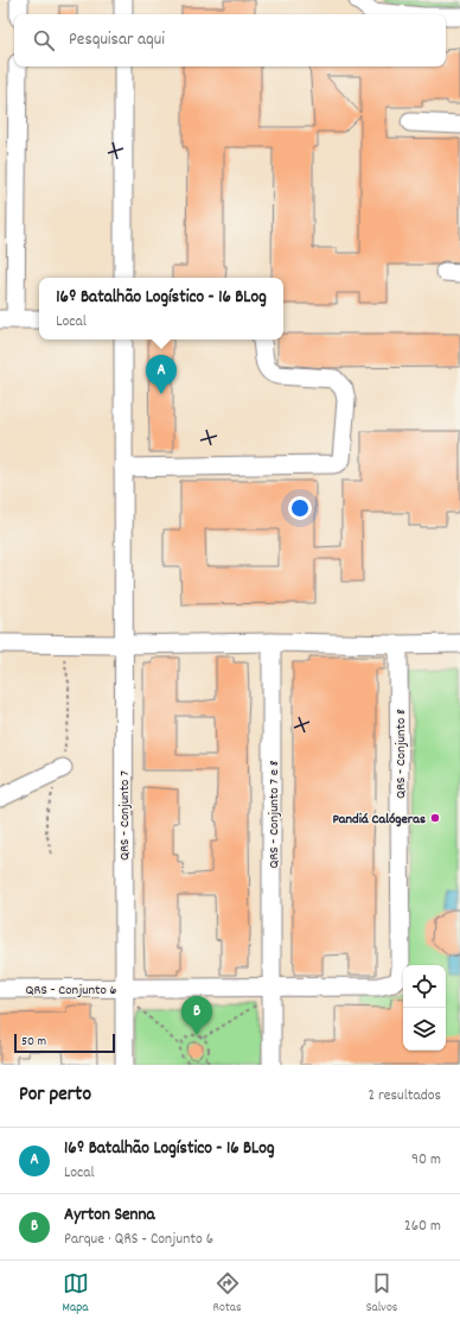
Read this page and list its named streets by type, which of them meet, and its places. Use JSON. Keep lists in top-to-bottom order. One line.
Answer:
{"streets":{"street":["QRS - Conjunto 8","QRS - Conjunto 7 e 8","QRS - Conjunto 7","QRS - Conjunto 6"]},"crossings":[["QRS - Conjunto 8","QRS - Conjunto 7 e 8"],["QRS - Conjunto 7","QRS - Conjunto 6"]],"places":["Pandiá Calógeras"],"scale_bar":"50 m","page":{"search":"Pesquisar aqui","popup":["16º Batalhão Logístico - 16 BLog","Local"],"pins":["A","B"],"scale":"50 m","heading":["Por perto","2 resultados"],"list":[{"mark":"A","name":"16º Batalhão Logístico - 16 BLog","note":"Local","value":"90 m"},{"mark":"B","name":"Ayrton Senna","note":"Parque · QRS - Conjunto 6","value":"260 m"}],"nav":["Mapa","Rotas","Salvos"]}}
